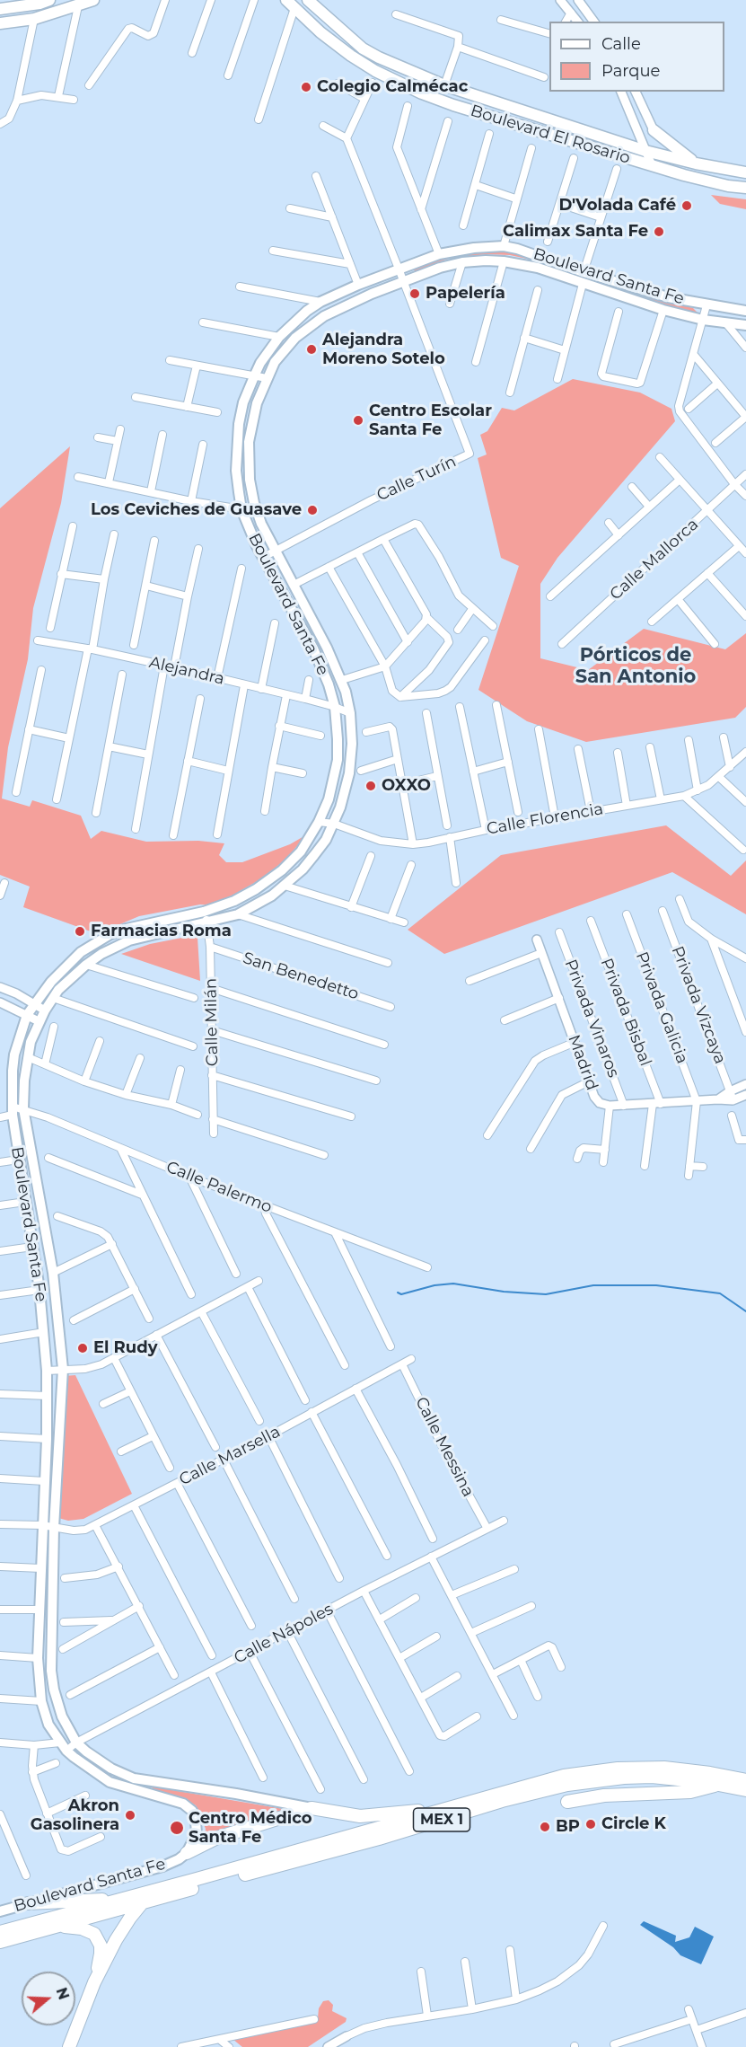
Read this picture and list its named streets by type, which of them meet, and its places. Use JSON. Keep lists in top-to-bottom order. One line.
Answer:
{"streets":{"highway":["MEX 1"],"main road":["Boulevard El Rosario","Boulevard Santa Fe"],"street":["Calle Turín","Calle Mallorca","Alejandra","Calle Florencia","San Benedetto","Privada Vizcaya","Privada Galicia","Privada Bisbal","Privada Vinaros","Calle Milán","Madrid","Calle Palermo","Calle Messina","Calle Marsella","Calle Nápoles"]},"crossings":[["Boulevard Santa Fe","Calle Turín"],["Boulevard Santa Fe","Alejandra"],["Boulevard Santa Fe","Calle Florencia"],["Boulevard Santa Fe","Calle Milán"],["Boulevard Santa Fe","Calle Palermo"],["Boulevard Santa Fe","Calle Marsella"],["Boulevard Santa Fe","Calle Nápoles"],["San Benedetto","Calle Milán"],["Privada Vizcaya","Madrid"],["Privada Galicia","Madrid"],["Privada Bisbal","Madrid"],["Privada Vinaros","Madrid"],["Calle Messina","Calle Marsella"],["Calle Messina","Calle Nápoles"]],"districts":["Pórticos de San Antonio"],"places":["Colegio Calmécac","D'Volada Café","Calimax Santa Fe","Papelería","Alejandra Moreno Sotelo","Centro Escolar Santa Fe","Los Ceviches de Guasave","OXXO","Farmacias Roma","El Rudy","Akron Gasolinera","Circle K","BP","Centro Médico Santa Fe"],"legend":["Calle","Parque"],"north":"right"}
